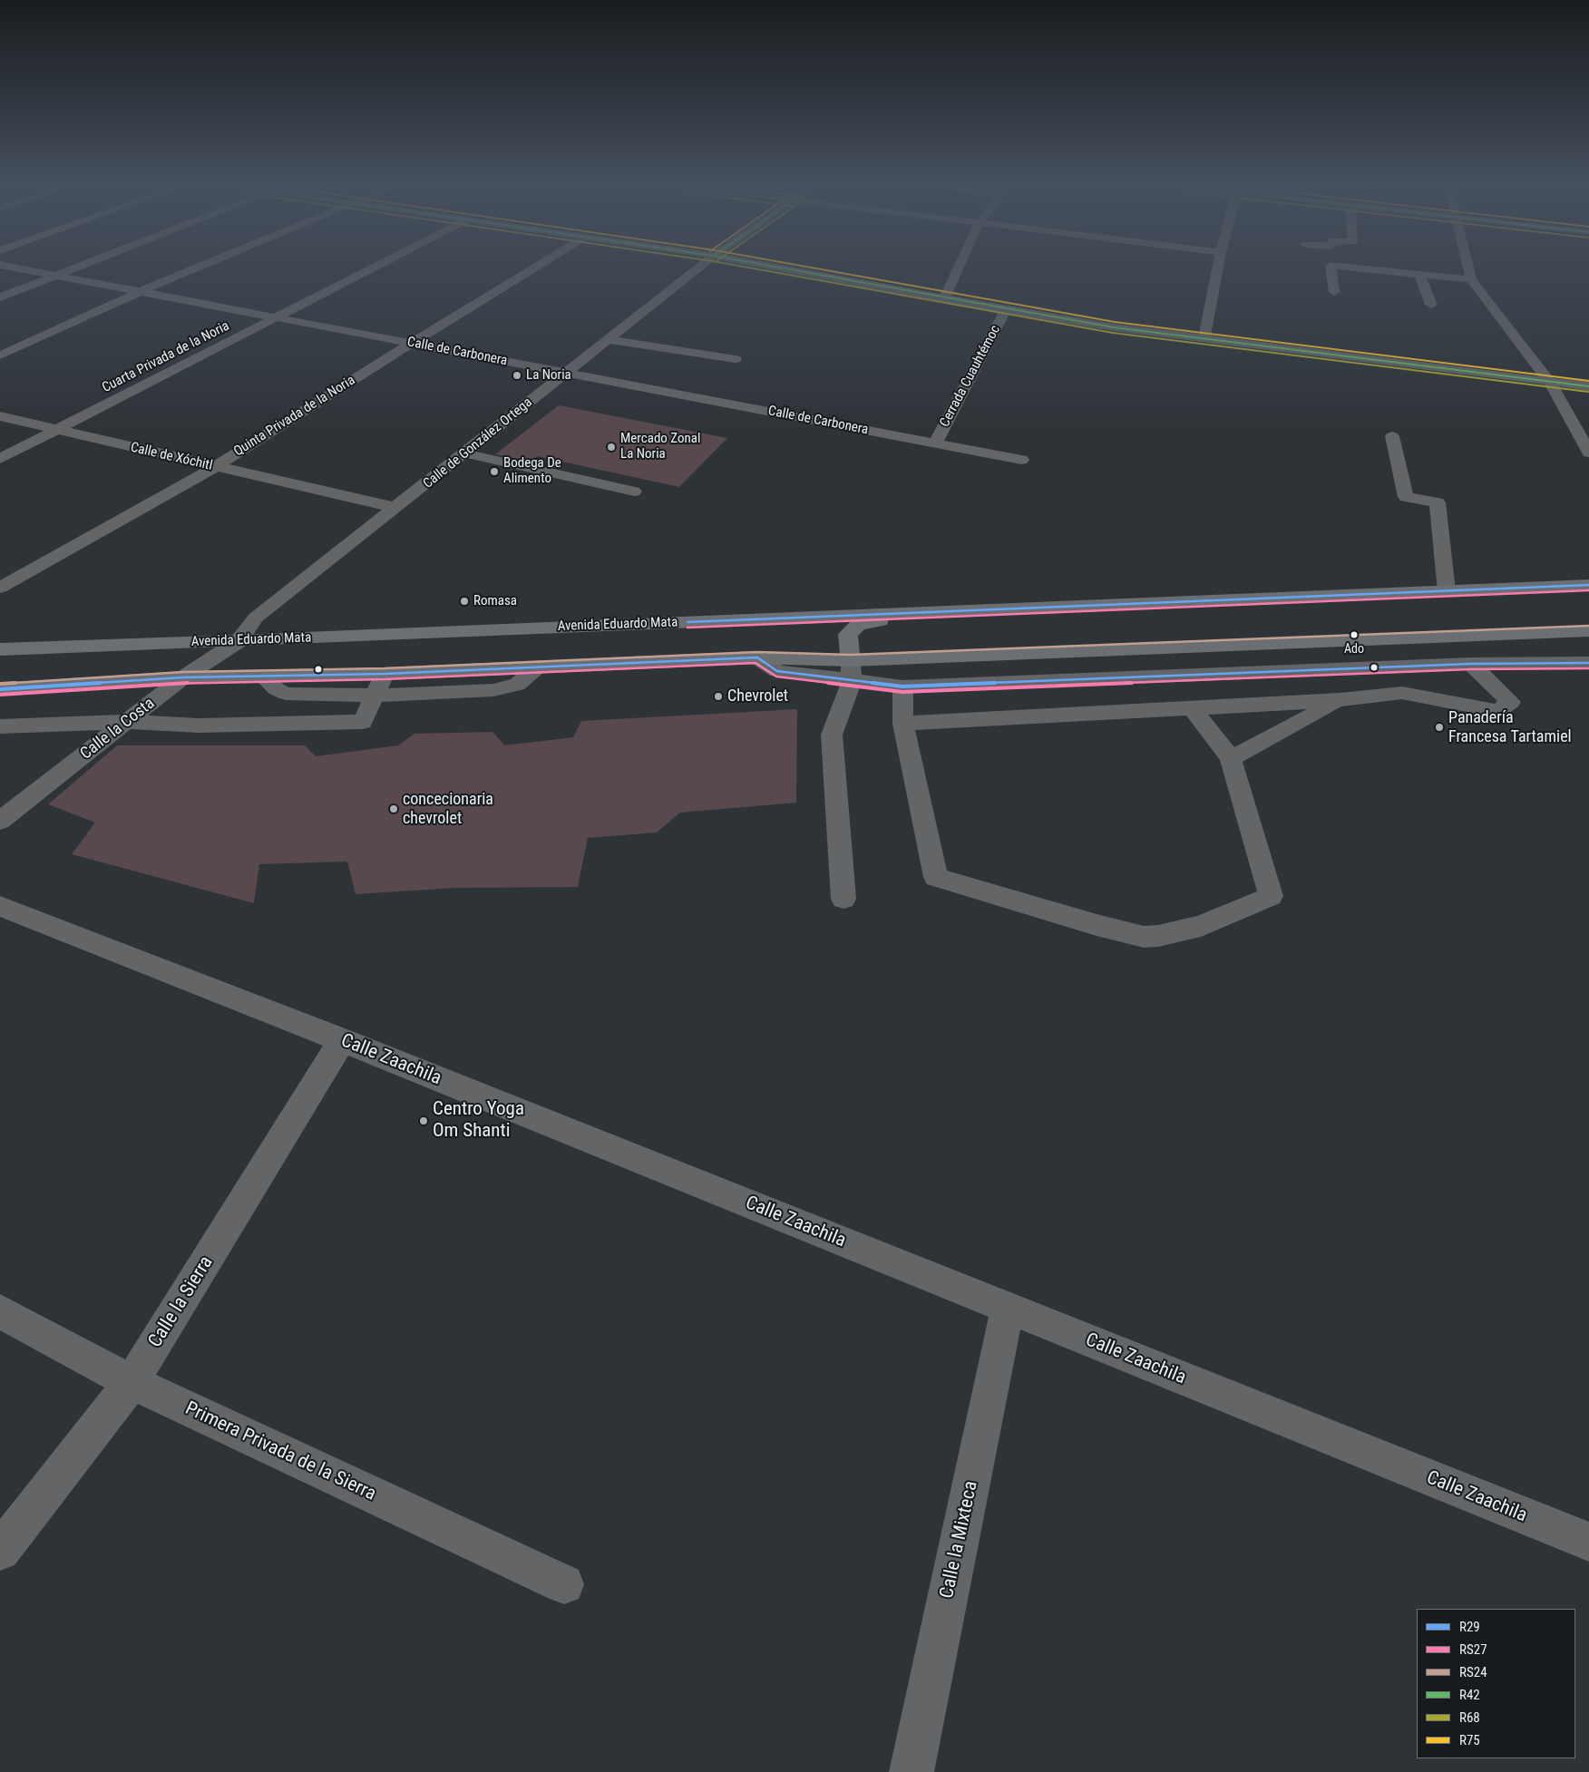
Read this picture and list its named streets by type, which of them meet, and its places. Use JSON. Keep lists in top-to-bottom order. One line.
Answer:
{"streets":{"main road":["Avenida Eduardo Mata"],"street":["Calle de Carbonera","Cuarta Privada de la Noria","Cerrada Cuauhtémoc","Quinta Privada de la Noria","Calle de González Ortega","Calle de Xóchitl","Calle la Costa","Calle Zaachila","Calle la Sierra","Primera Privada de la Sierra","Calle la Mixteca"]},"crossings":[["Calle de Carbonera","Cuarta Privada de la Noria"],["Calle de Carbonera","Cerrada Cuauhtémoc"],["Calle de Carbonera","Quinta Privada de la Noria"],["Calle de Carbonera","Calle de González Ortega"],["Cuarta Privada de la Noria","Calle de Xóchitl"],["Quinta Privada de la Noria","Calle de Xóchitl"],["Calle de González Ortega","Calle de Xóchitl"],["Calle de González Ortega","Avenida Eduardo Mata"],["Calle de González Ortega","Calle la Costa"],["Avenida Eduardo Mata","Calle la Costa"],["Calle Zaachila","Calle la Sierra"],["Calle Zaachila","Calle la Mixteca"],["Calle la Sierra","Primera Privada de la Sierra"]],"places":["La Noria","Mercado Zonal La Noria","Bodega De Alimento","Romasa","Ado","Chevrolet","Panadería Francesa Tartamiel","concecionaria chevrolet","Centro Yoga Om Shanti"],"lines":["transit line R42","transit line R68","transit line R75","transit line R29","transit line RS27","transit line RS24"],"legend":["R29","RS27","RS24","R42","R68","R75"]}
